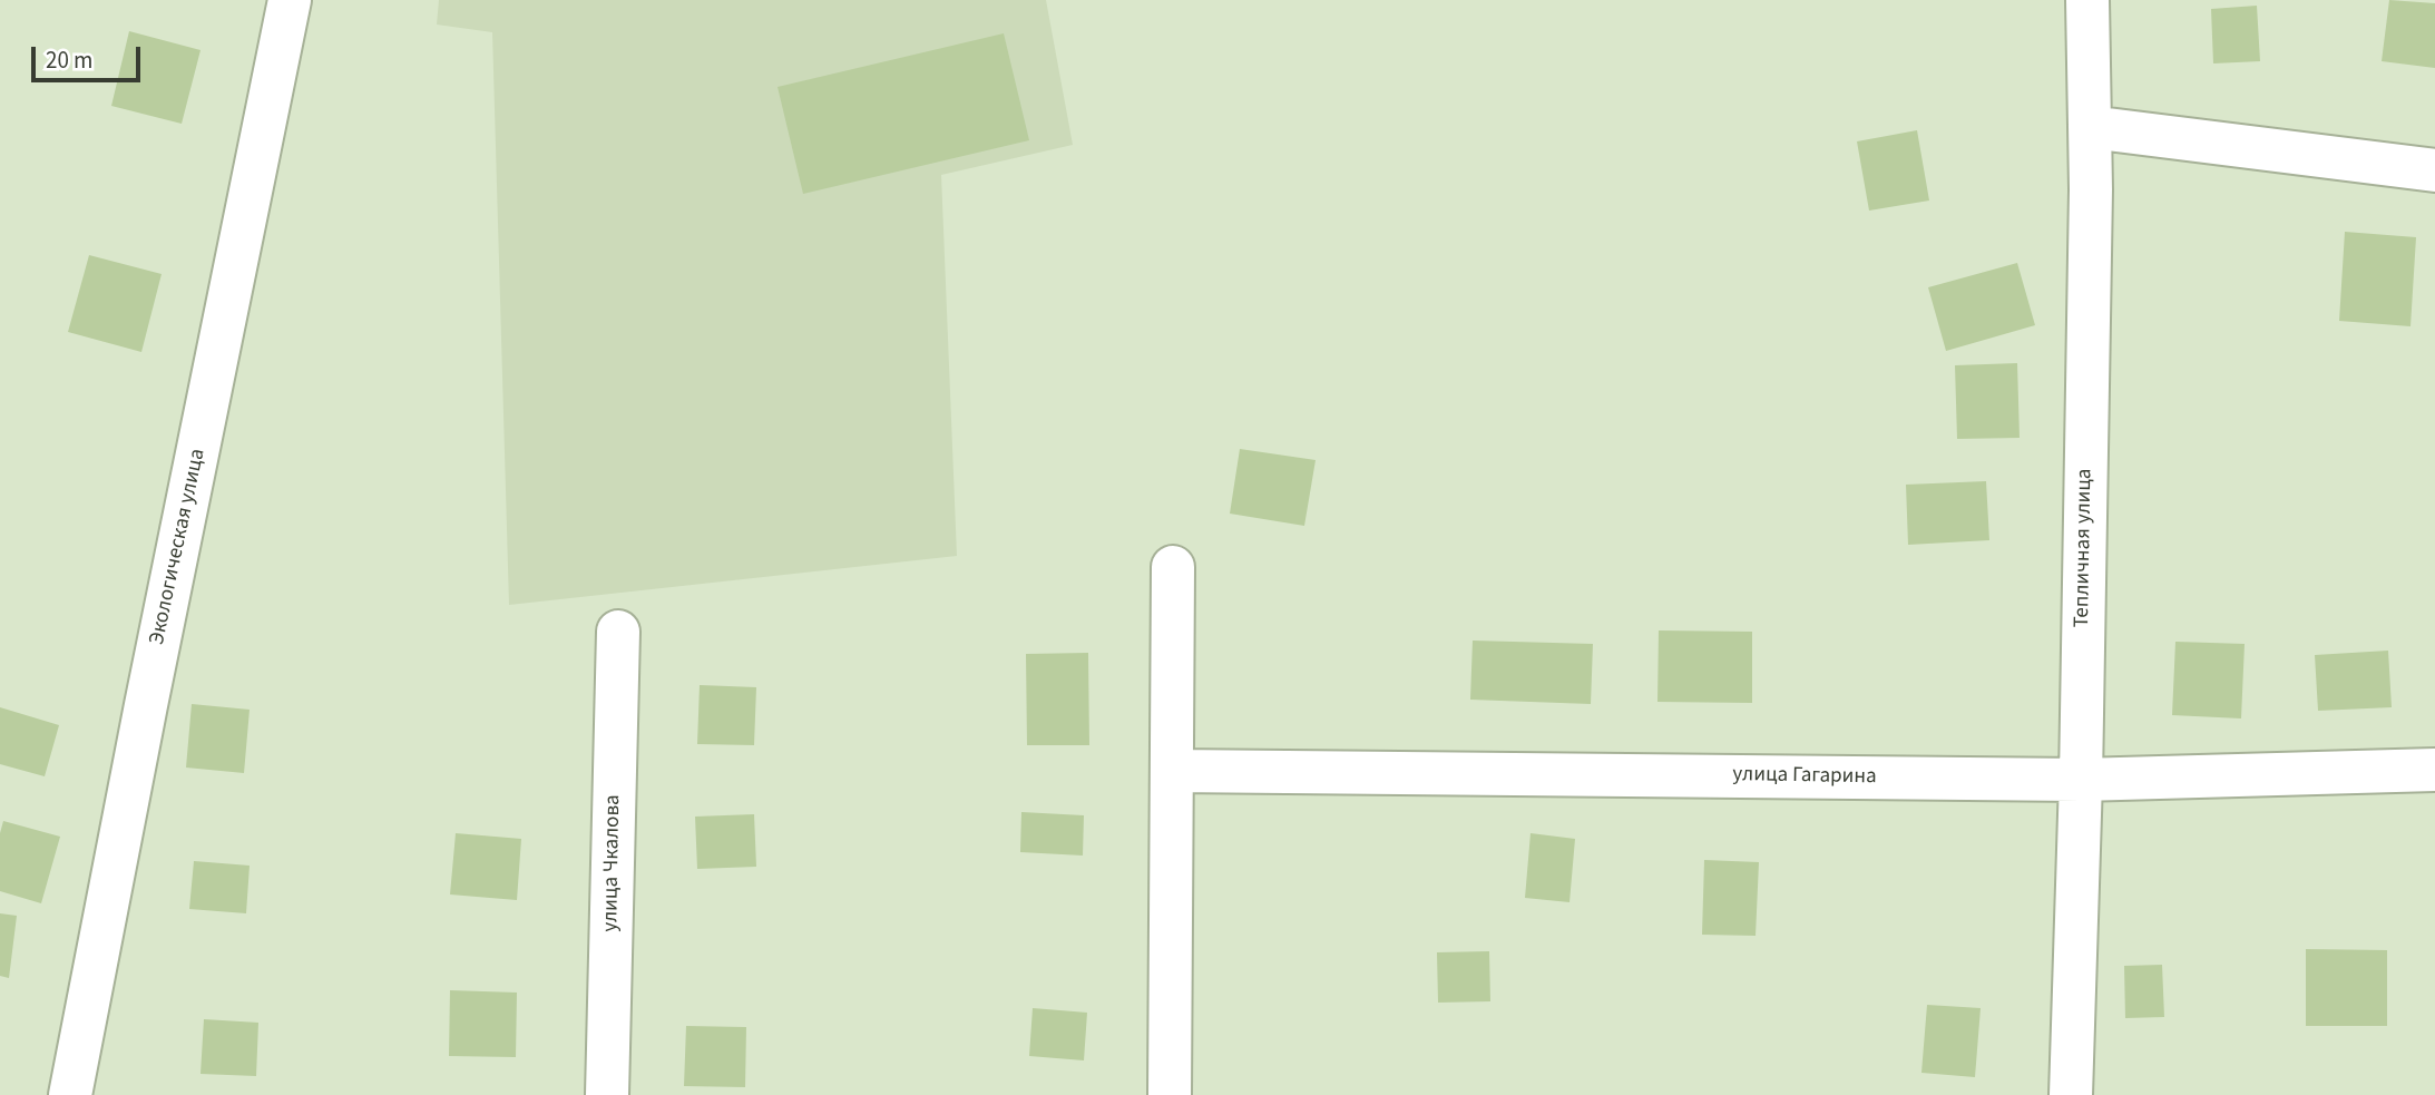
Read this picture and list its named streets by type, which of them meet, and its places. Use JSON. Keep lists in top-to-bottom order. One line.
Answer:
{"streets":{"street":["Экологическая улица","Тепличная улица","улица Гагарина","улица Чкалова"]},"crossings":[["Тепличная улица","улица Гагарина"]],"scale_bar":"20 m"}
